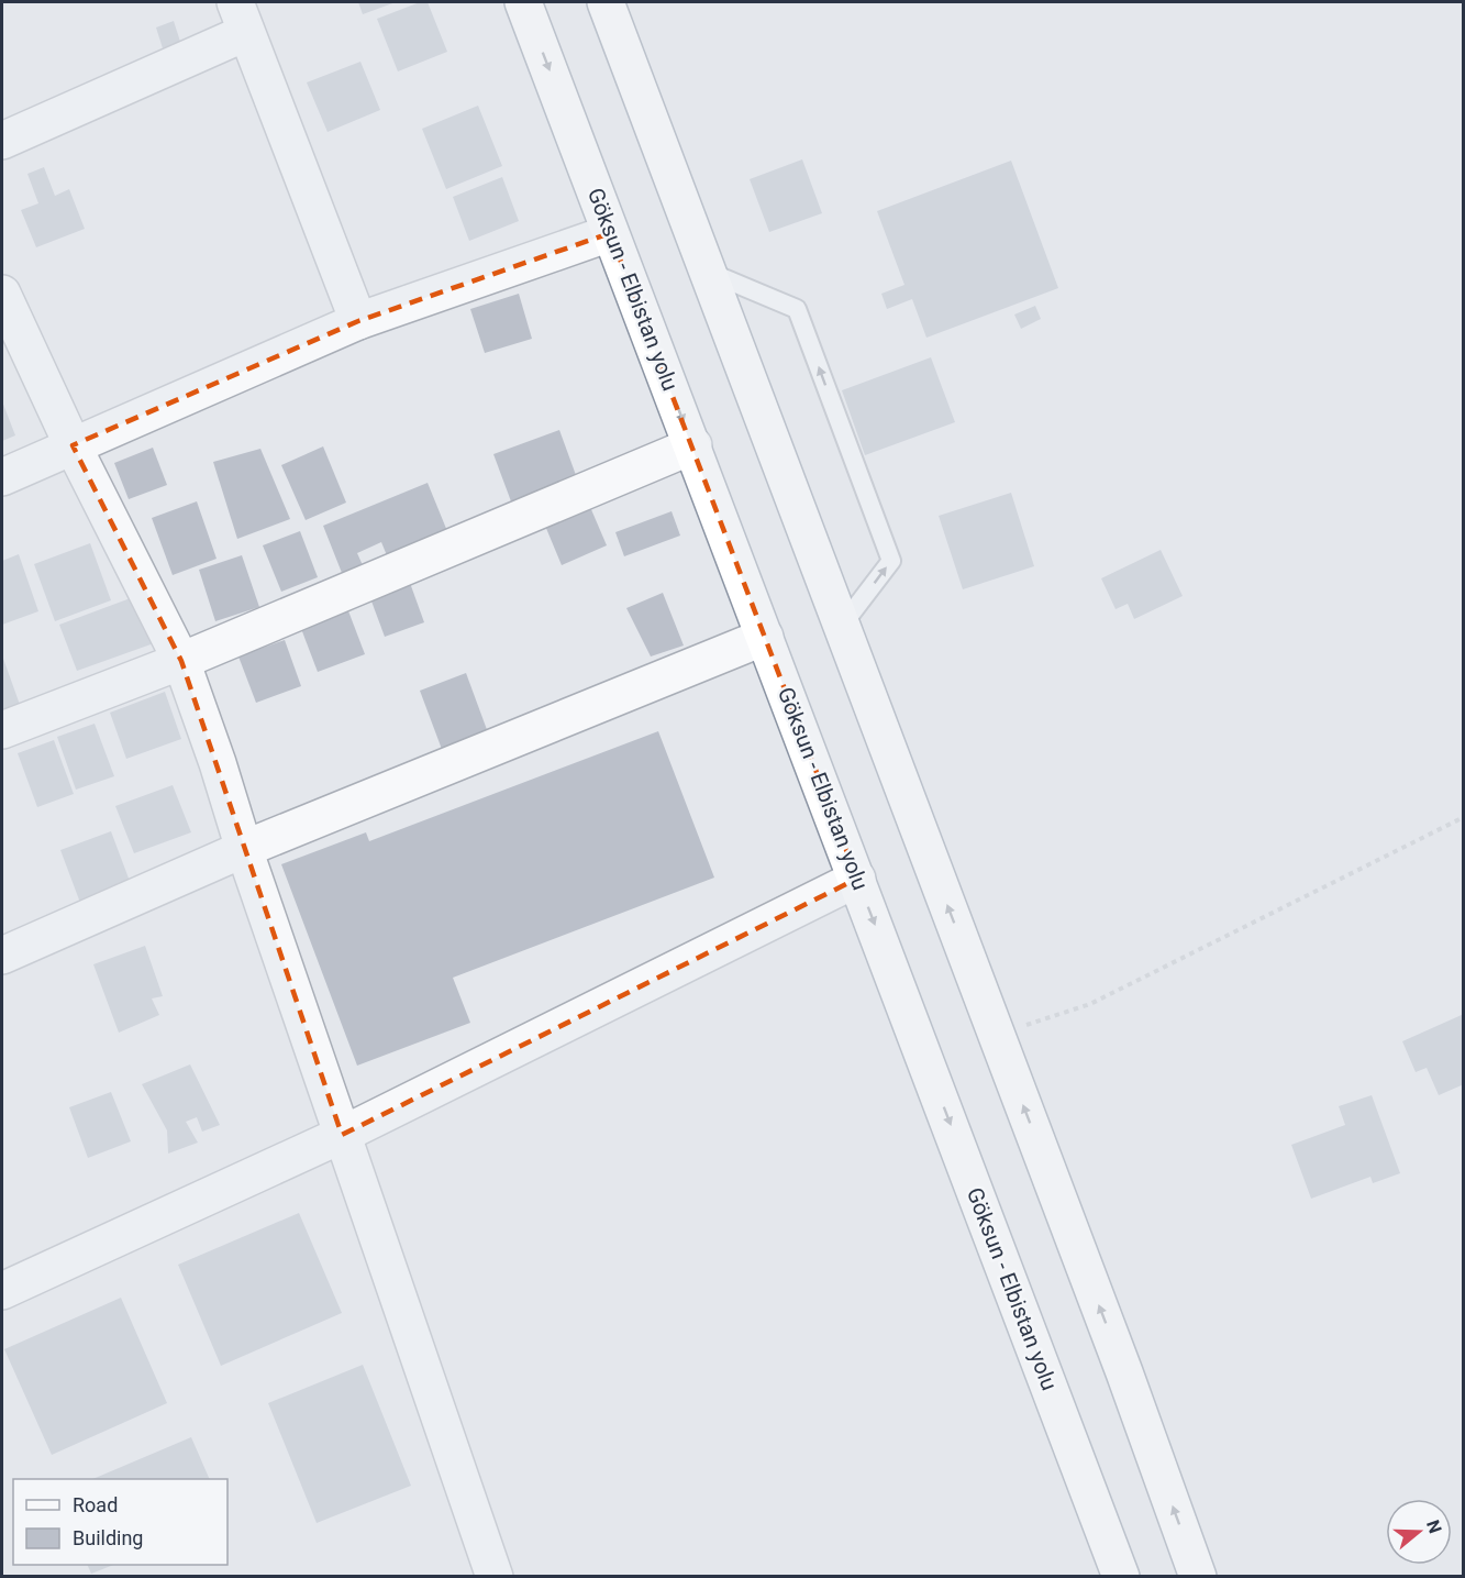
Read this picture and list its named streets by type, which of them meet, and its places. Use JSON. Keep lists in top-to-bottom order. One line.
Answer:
{"streets":{"highway":["Göksun - Elbistan yolu"]},"legend":["Road","Building"],"north":"right"}
